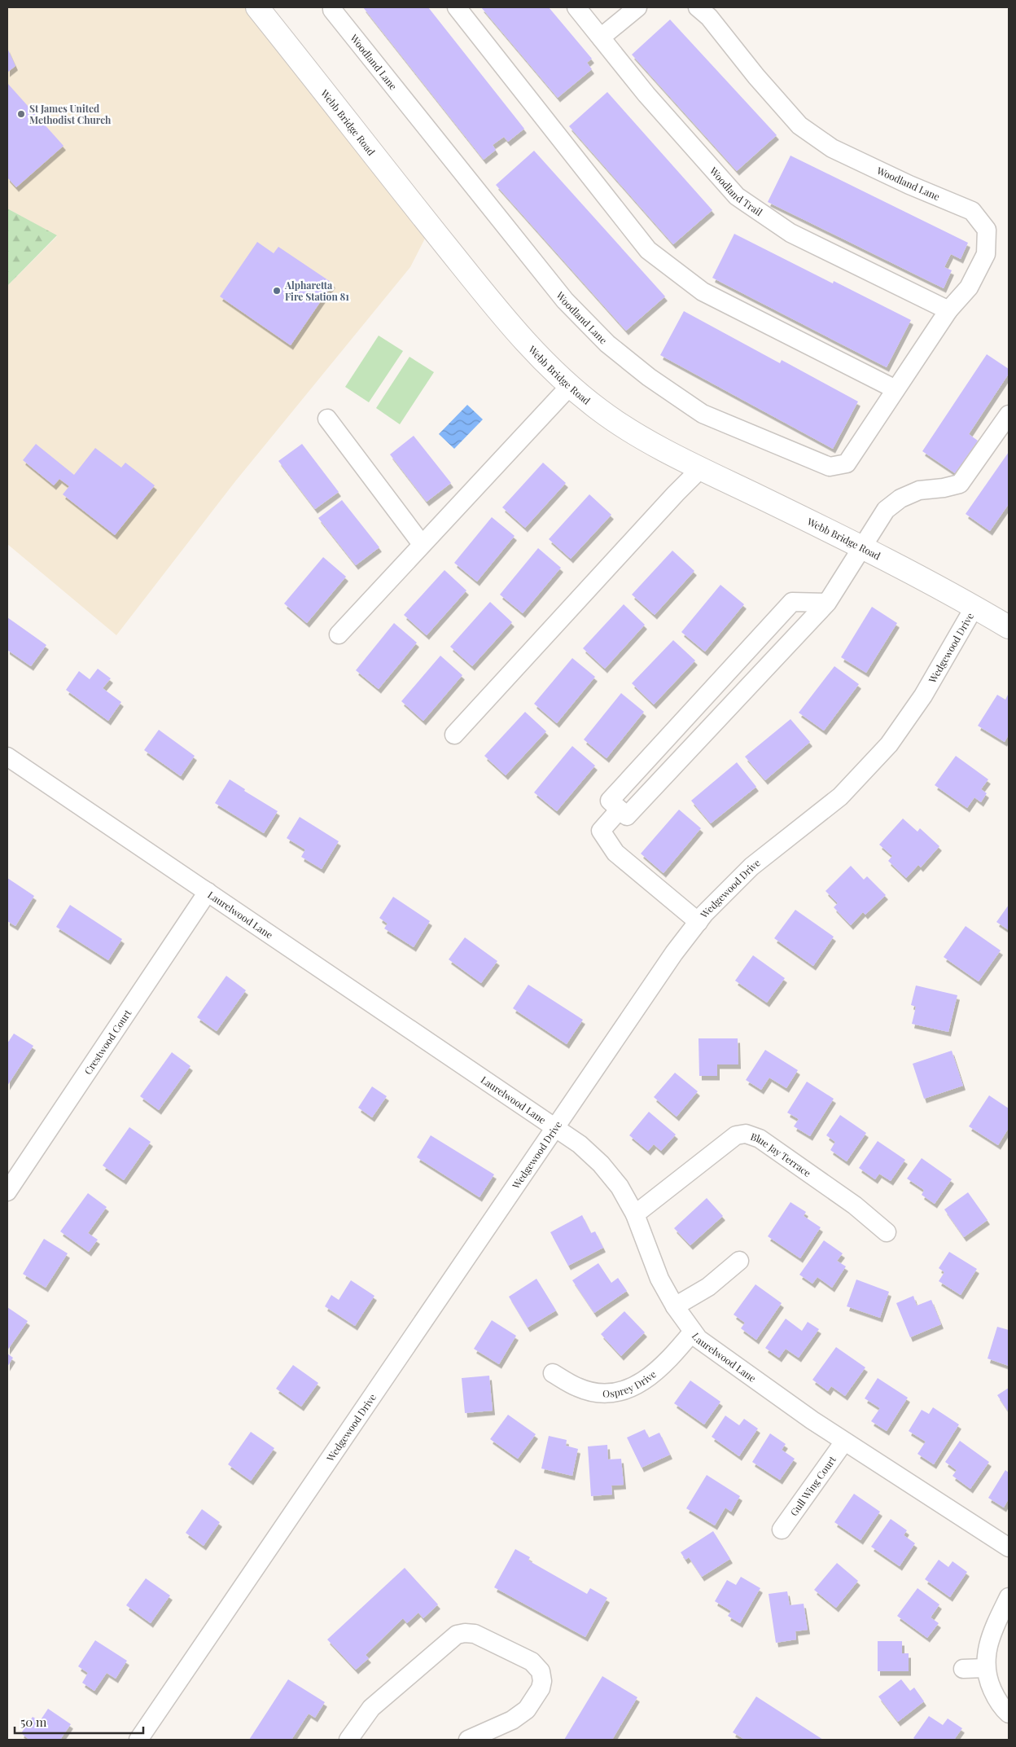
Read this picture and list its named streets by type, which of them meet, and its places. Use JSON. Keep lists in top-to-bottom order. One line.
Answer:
{"streets":{"street":["Woodland Lane","Webb Bridge Road","Woodland Trail","Wedgewood Drive","Laurelwood Lane","Crestwood Court","Blue Jay Terrace","Osprey Drive","Gull Wing Court"]},"crossings":[["Woodland Lane","Woodland Trail"],["Webb Bridge Road","Wedgewood Drive"],["Wedgewood Drive","Laurelwood Lane"],["Laurelwood Lane","Crestwood Court"],["Laurelwood Lane","Blue Jay Terrace"],["Laurelwood Lane","Osprey Drive"],["Laurelwood Lane","Gull Wing Court"]],"places":["St James United Methodist Church","Alpharetta Fire Station 81"],"scale_bar":"50 m"}
